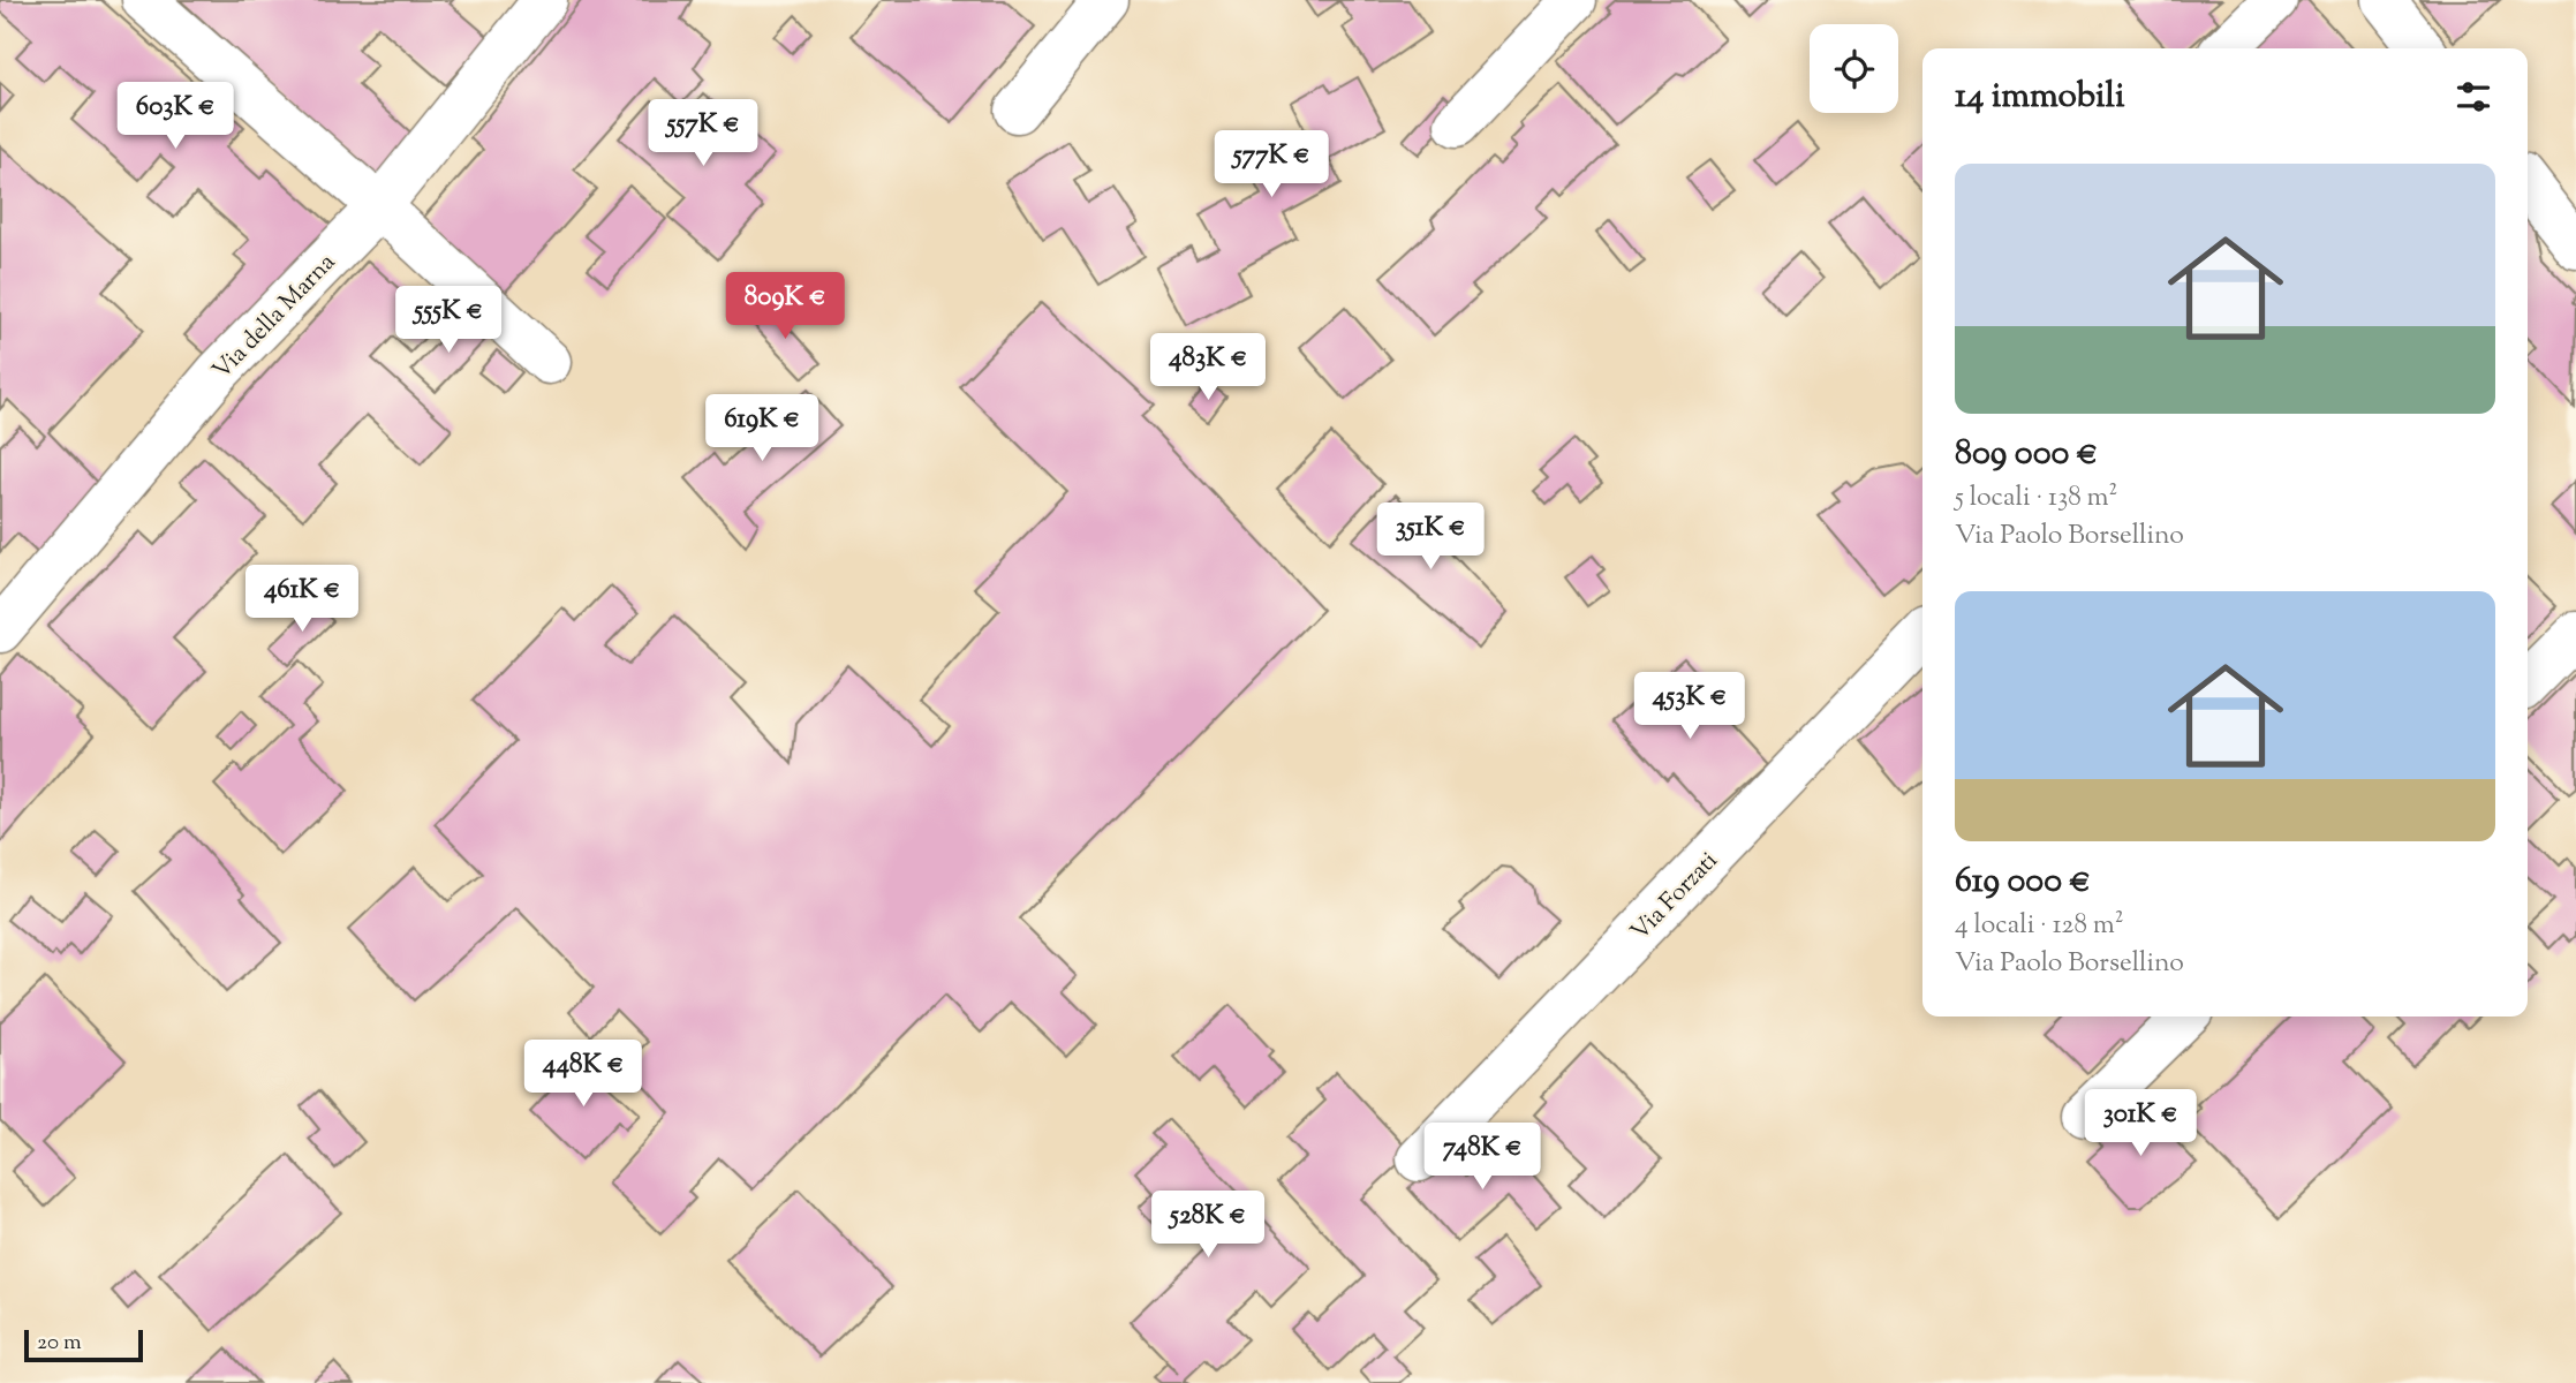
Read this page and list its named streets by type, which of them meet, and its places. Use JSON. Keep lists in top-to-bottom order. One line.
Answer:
{"streets":{"street":["Via della Marna","Via Forzati"]},"scale_bar":"20 m","page":{"heading":"14 immobili","price":["603K €","557K €","577K €","809K €","555K €","483K €","619K €","351K €","461K €","453K €","448K €","301K €","748K €","528K €"],"list":[{"name":"809 000 €","note":"5 locali · 138 m² · Via Paolo Borsellino"},{"name":"619 000 €","note":"4 locali · 128 m² · Via Paolo Borsellino"}],"scale":"20 m"}}
